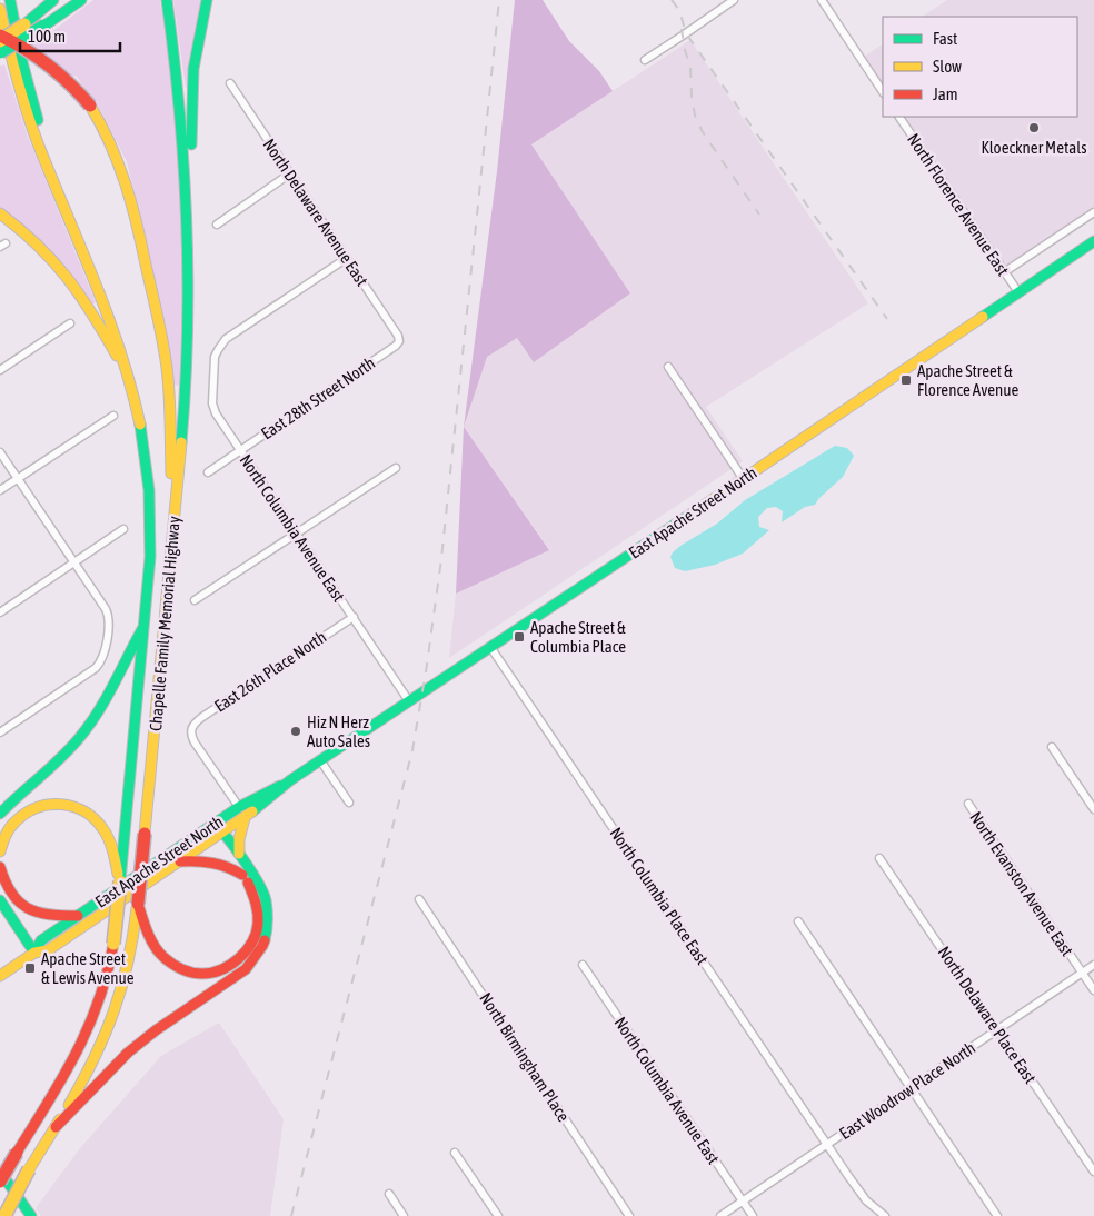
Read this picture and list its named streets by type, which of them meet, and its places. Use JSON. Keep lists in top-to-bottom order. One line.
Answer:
{"streets":{"main road":["East Apache Street North","Chapelle Family Memorial Highway"],"street":["North Florence Avenue East","North Delaware Avenue East","East 28th Street North","North Columbia Avenue East","East 26th Place North","North Evanston Avenue East","North Columbia Place East","North Delaware Place East","North Birmingham Place","East Woodrow Place North"]},"crossings":[["North Florence Avenue East","East Apache Street North"],["North Delaware Avenue East","East 28th Street North"],["North Delaware Avenue East","North Columbia Avenue East"],["East 28th Street North","North Columbia Avenue East"],["East Apache Street North","North Columbia Avenue East"],["East Apache Street North","East 26th Place North"],["East Apache Street North","North Columbia Place East"],["North Columbia Avenue East","East 26th Place North"],["North Columbia Avenue East","East Woodrow Place North"],["North Evanston Avenue East","East Woodrow Place North"],["North Columbia Place East","East Woodrow Place North"],["North Delaware Place East","East Woodrow Place North"]],"places":{"other":["Kloeckner Metals","Hiz N Herz Auto Sales"],"transit":["Apache Street & Florence Avenue","Apache Street & Columbia Place","Apache Street & Lewis Avenue"]},"legend":["Fast","Slow","Jam"],"scale_bar":"100 m"}
